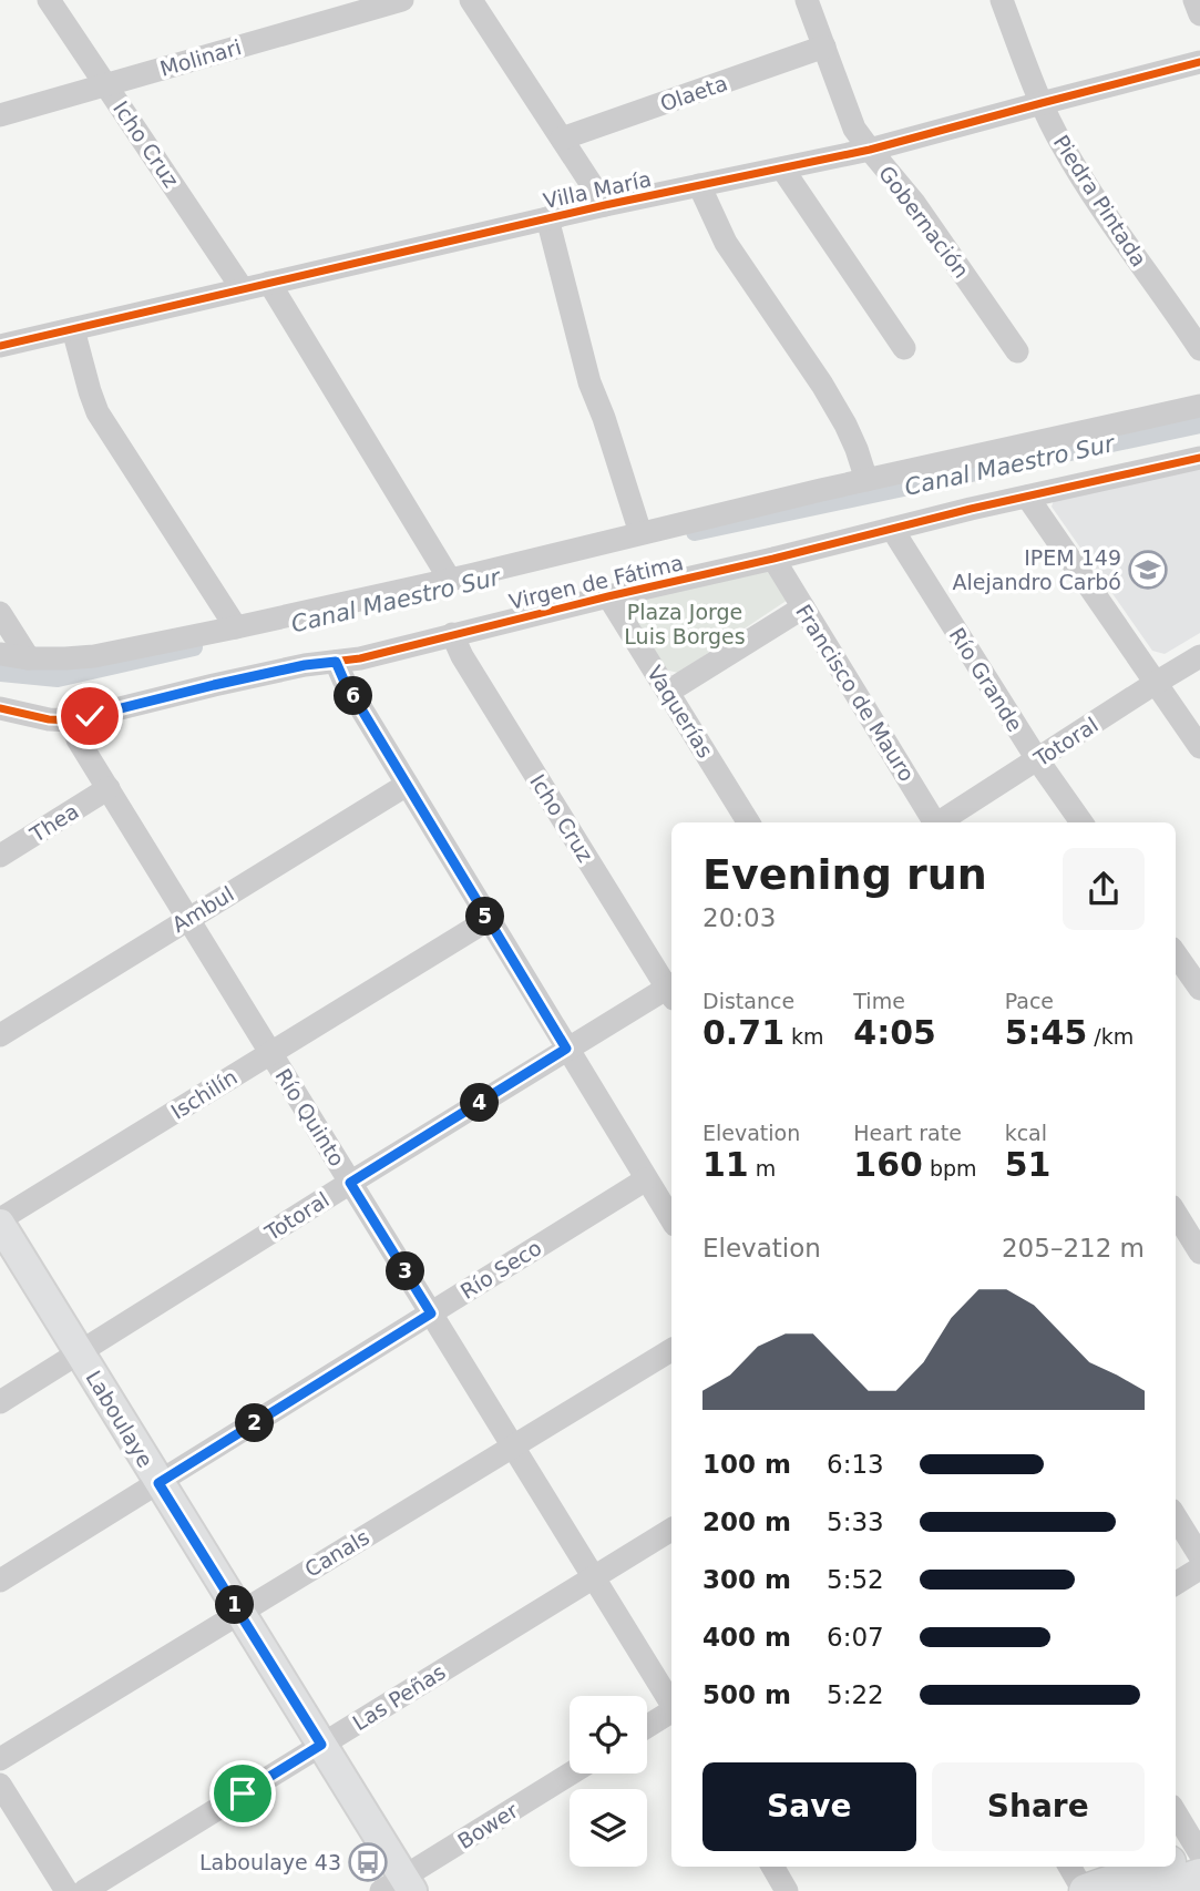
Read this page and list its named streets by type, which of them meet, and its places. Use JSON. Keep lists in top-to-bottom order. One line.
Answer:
{"streets":{"main road":["Laboulaye"],"street":["Molinari","Olaeta","Icho Cruz","Villa María","Piedra Pintada","Gobernación","Virgen de Fátima","Río Grande","Francisco de Mauro","Vaquerías","Totoral","Thea","Ambul","Ischilín","Río Quinto","Río Seco","Canals","Las Peñas","Bower"]},"crossings":[["Molinari","Icho Cruz"],["Olaeta","Gobernación"],["Icho Cruz","Villa María"],["Icho Cruz","Virgen de Fátima"],["Villa María","Piedra Pintada"],["Villa María","Gobernación"],["Virgen de Fátima","Río Grande"],["Virgen de Fátima","Francisco de Mauro"],["Virgen de Fátima","Vaquerías"],["Virgen de Fátima","Río Quinto"],["Río Grande","Totoral"],["Totoral","Río Quinto"],["Totoral","Laboulaye"],["Thea","Río Quinto"],["Ambul","Río Quinto"],["Ischilín","Río Quinto"],["Ischilín","Laboulaye"],["Río Quinto","Río Seco"],["Río Quinto","Canals"],["Río Quinto","Las Peñas"],["Río Seco","Laboulaye"],["Laboulaye","Canals"],["Laboulaye","Las Peñas"],["Laboulaye","Bower"]],"water":["Canal Maestro Sur"],"parks":["Plaza Jorge Luis Borges"],"places":{"school or university":["IPEM 149 Alejandro Carbó"],"bus stop":["Laboulaye 43"]},"page":{"pins":["6","5","4","3","2","1"],"heading":["Evening run","20:03"],"stats":[["Distance","0.71 km"],["Time","4:05"],["Pace","5:45 /km"],["Elevation","11 m"],["Heart rate","160 bpm"],["kcal","51"]],"chart":["Elevation","205–212 m"],"list":[{"name":"100 m","note":"6:13"},{"name":"200 m","note":"5:33"},{"name":"300 m","note":"5:52"},{"name":"400 m","note":"6:07"},{"name":"500 m","note":"5:22"}],"buttons":["Save","Share"]}}
